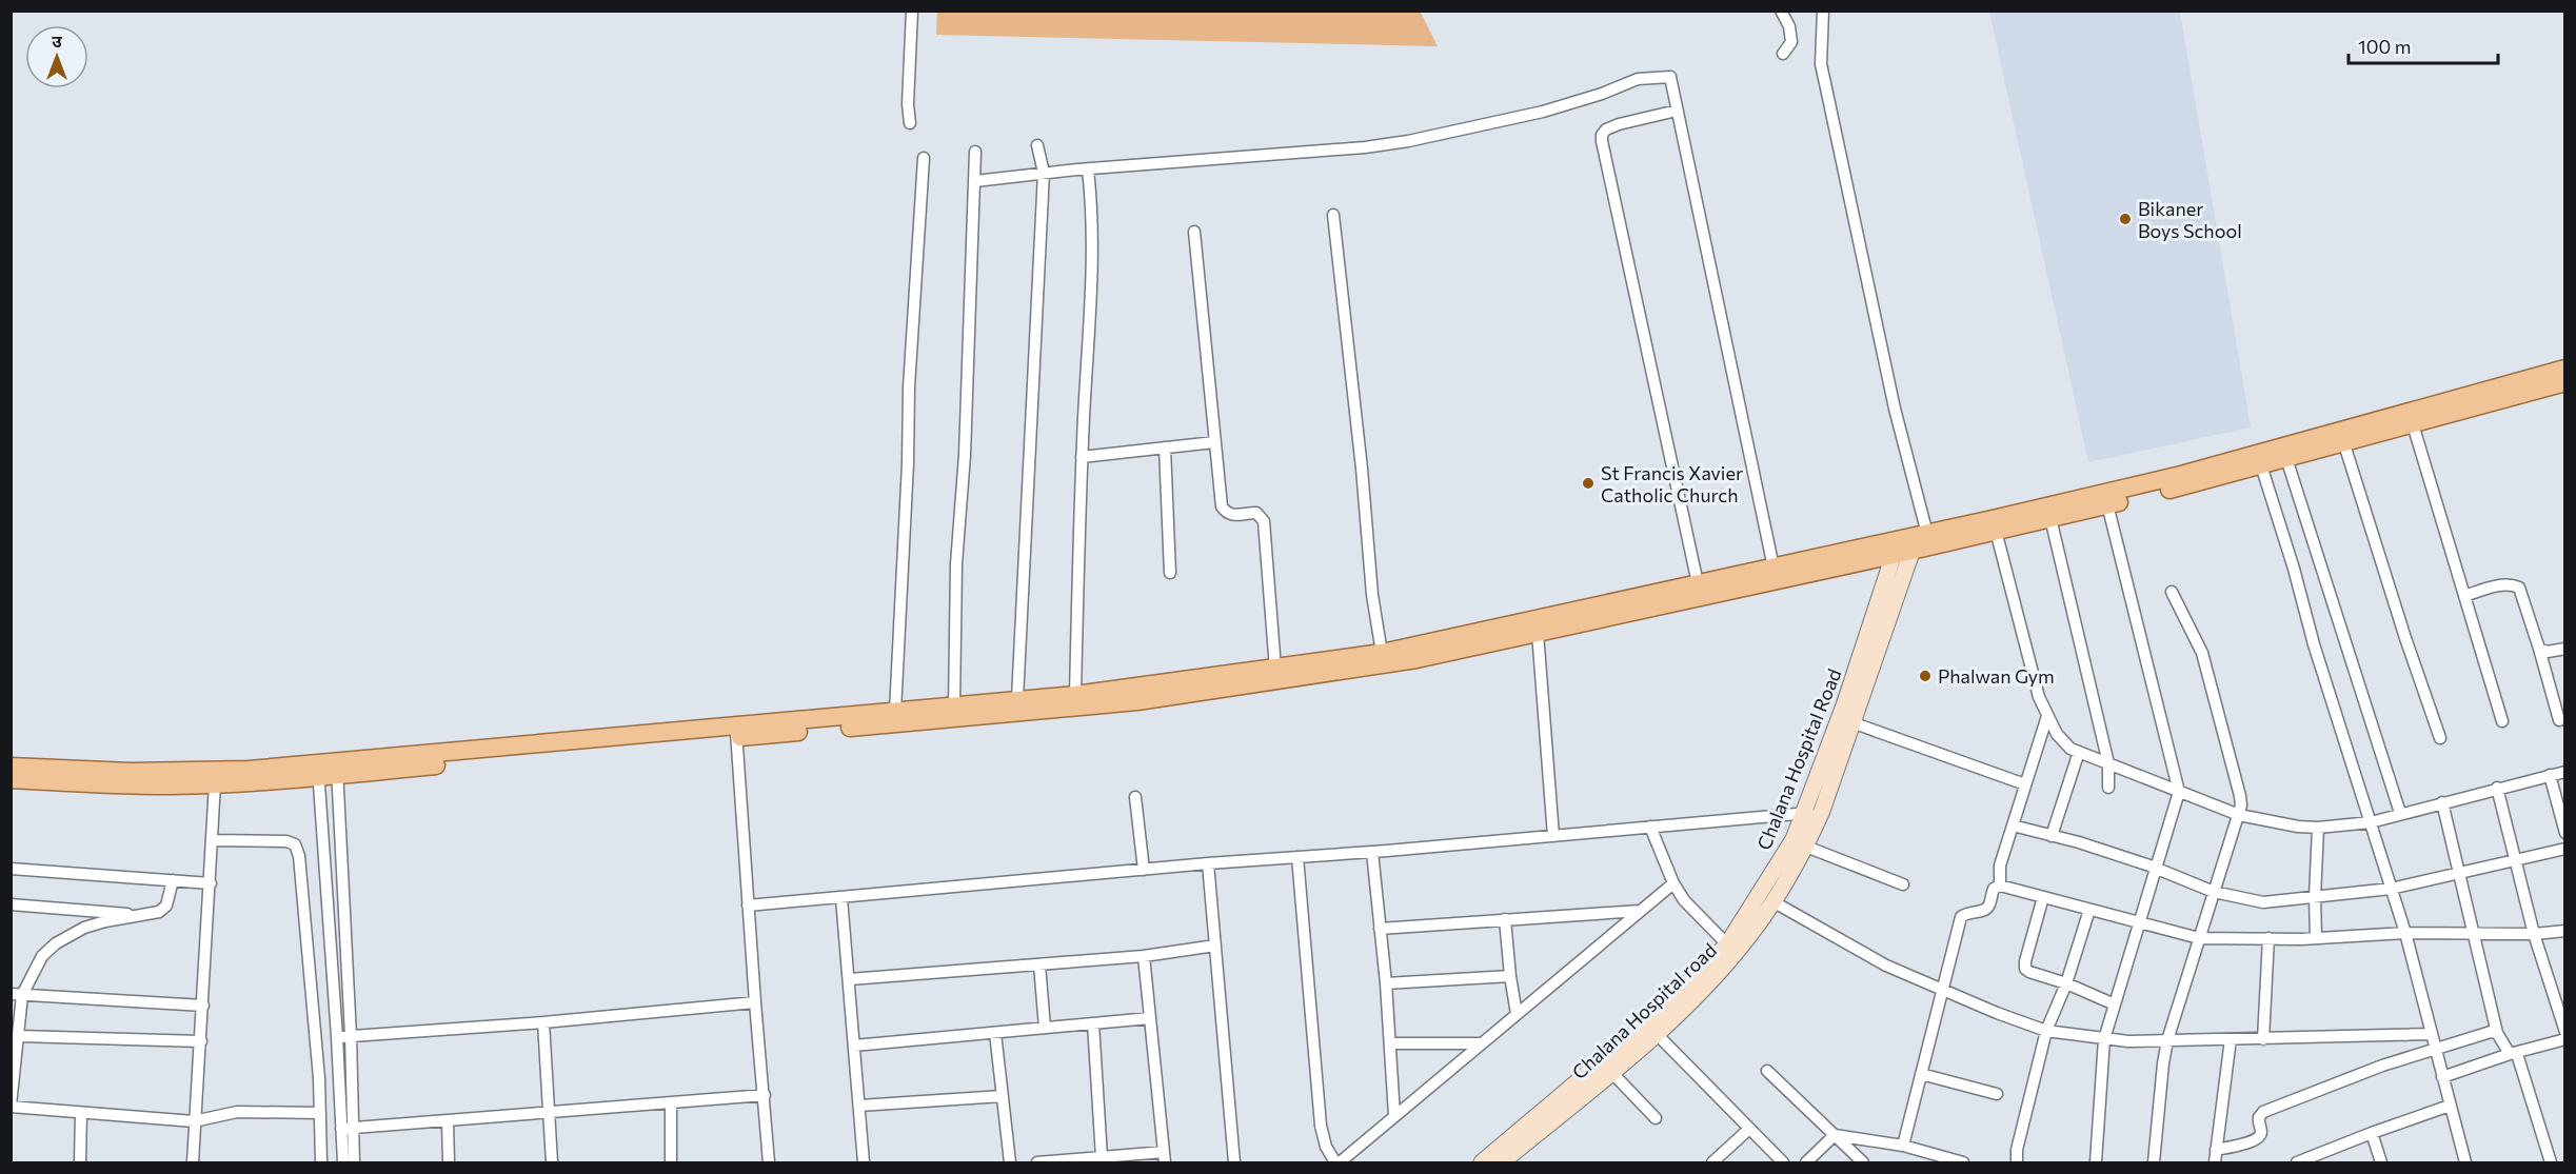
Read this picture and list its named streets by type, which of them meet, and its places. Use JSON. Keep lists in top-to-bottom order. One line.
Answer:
{"streets":{"street":["Chalana Hospital Road","Chalana Hospital road"]},"crossings":[["Chalana Hospital Road","Chalana Hospital road"]],"places":["Bikaner Boys School","St Francis Xavier Catholic Church","Phalwan Gym"],"scale_bar":"100 m","north":"top"}
